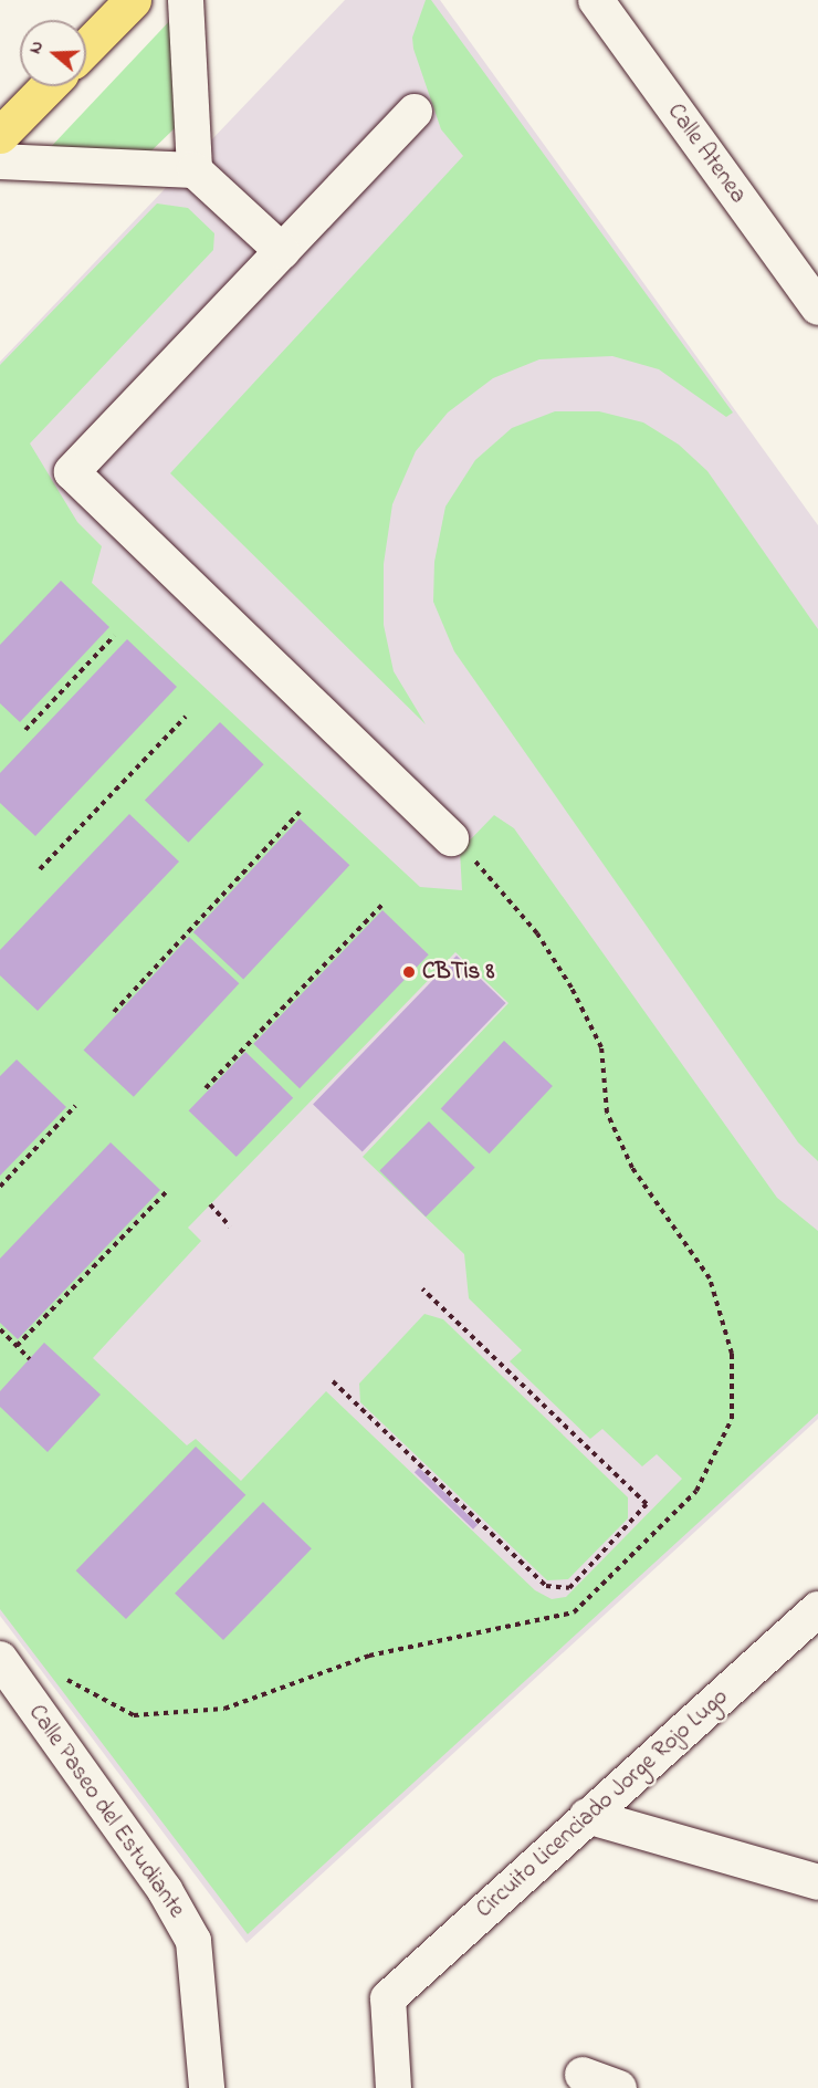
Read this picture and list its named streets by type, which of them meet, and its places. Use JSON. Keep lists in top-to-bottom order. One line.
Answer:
{"streets":{"street":["Calle Atenea","Circuito Licenciado Jorge Rojo Lugo","Calle Paseo del Estudiante"]},"places":["CBTis 8"],"north":"left"}
